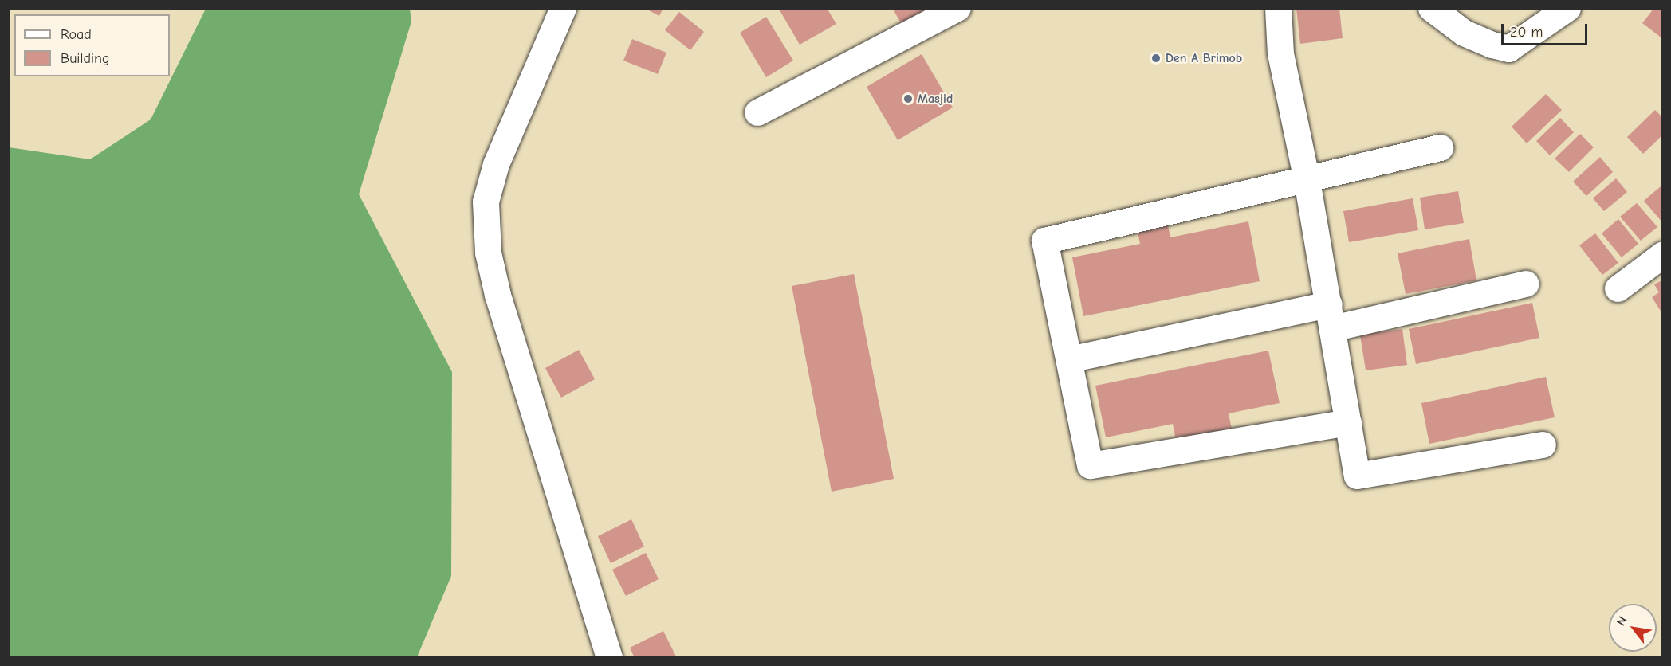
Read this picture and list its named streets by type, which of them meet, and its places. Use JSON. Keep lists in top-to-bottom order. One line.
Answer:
{"places":["Den A Brimob","Masjid"],"legend":["Road","Building"],"scale_bar":"20 m","north":"top left"}
